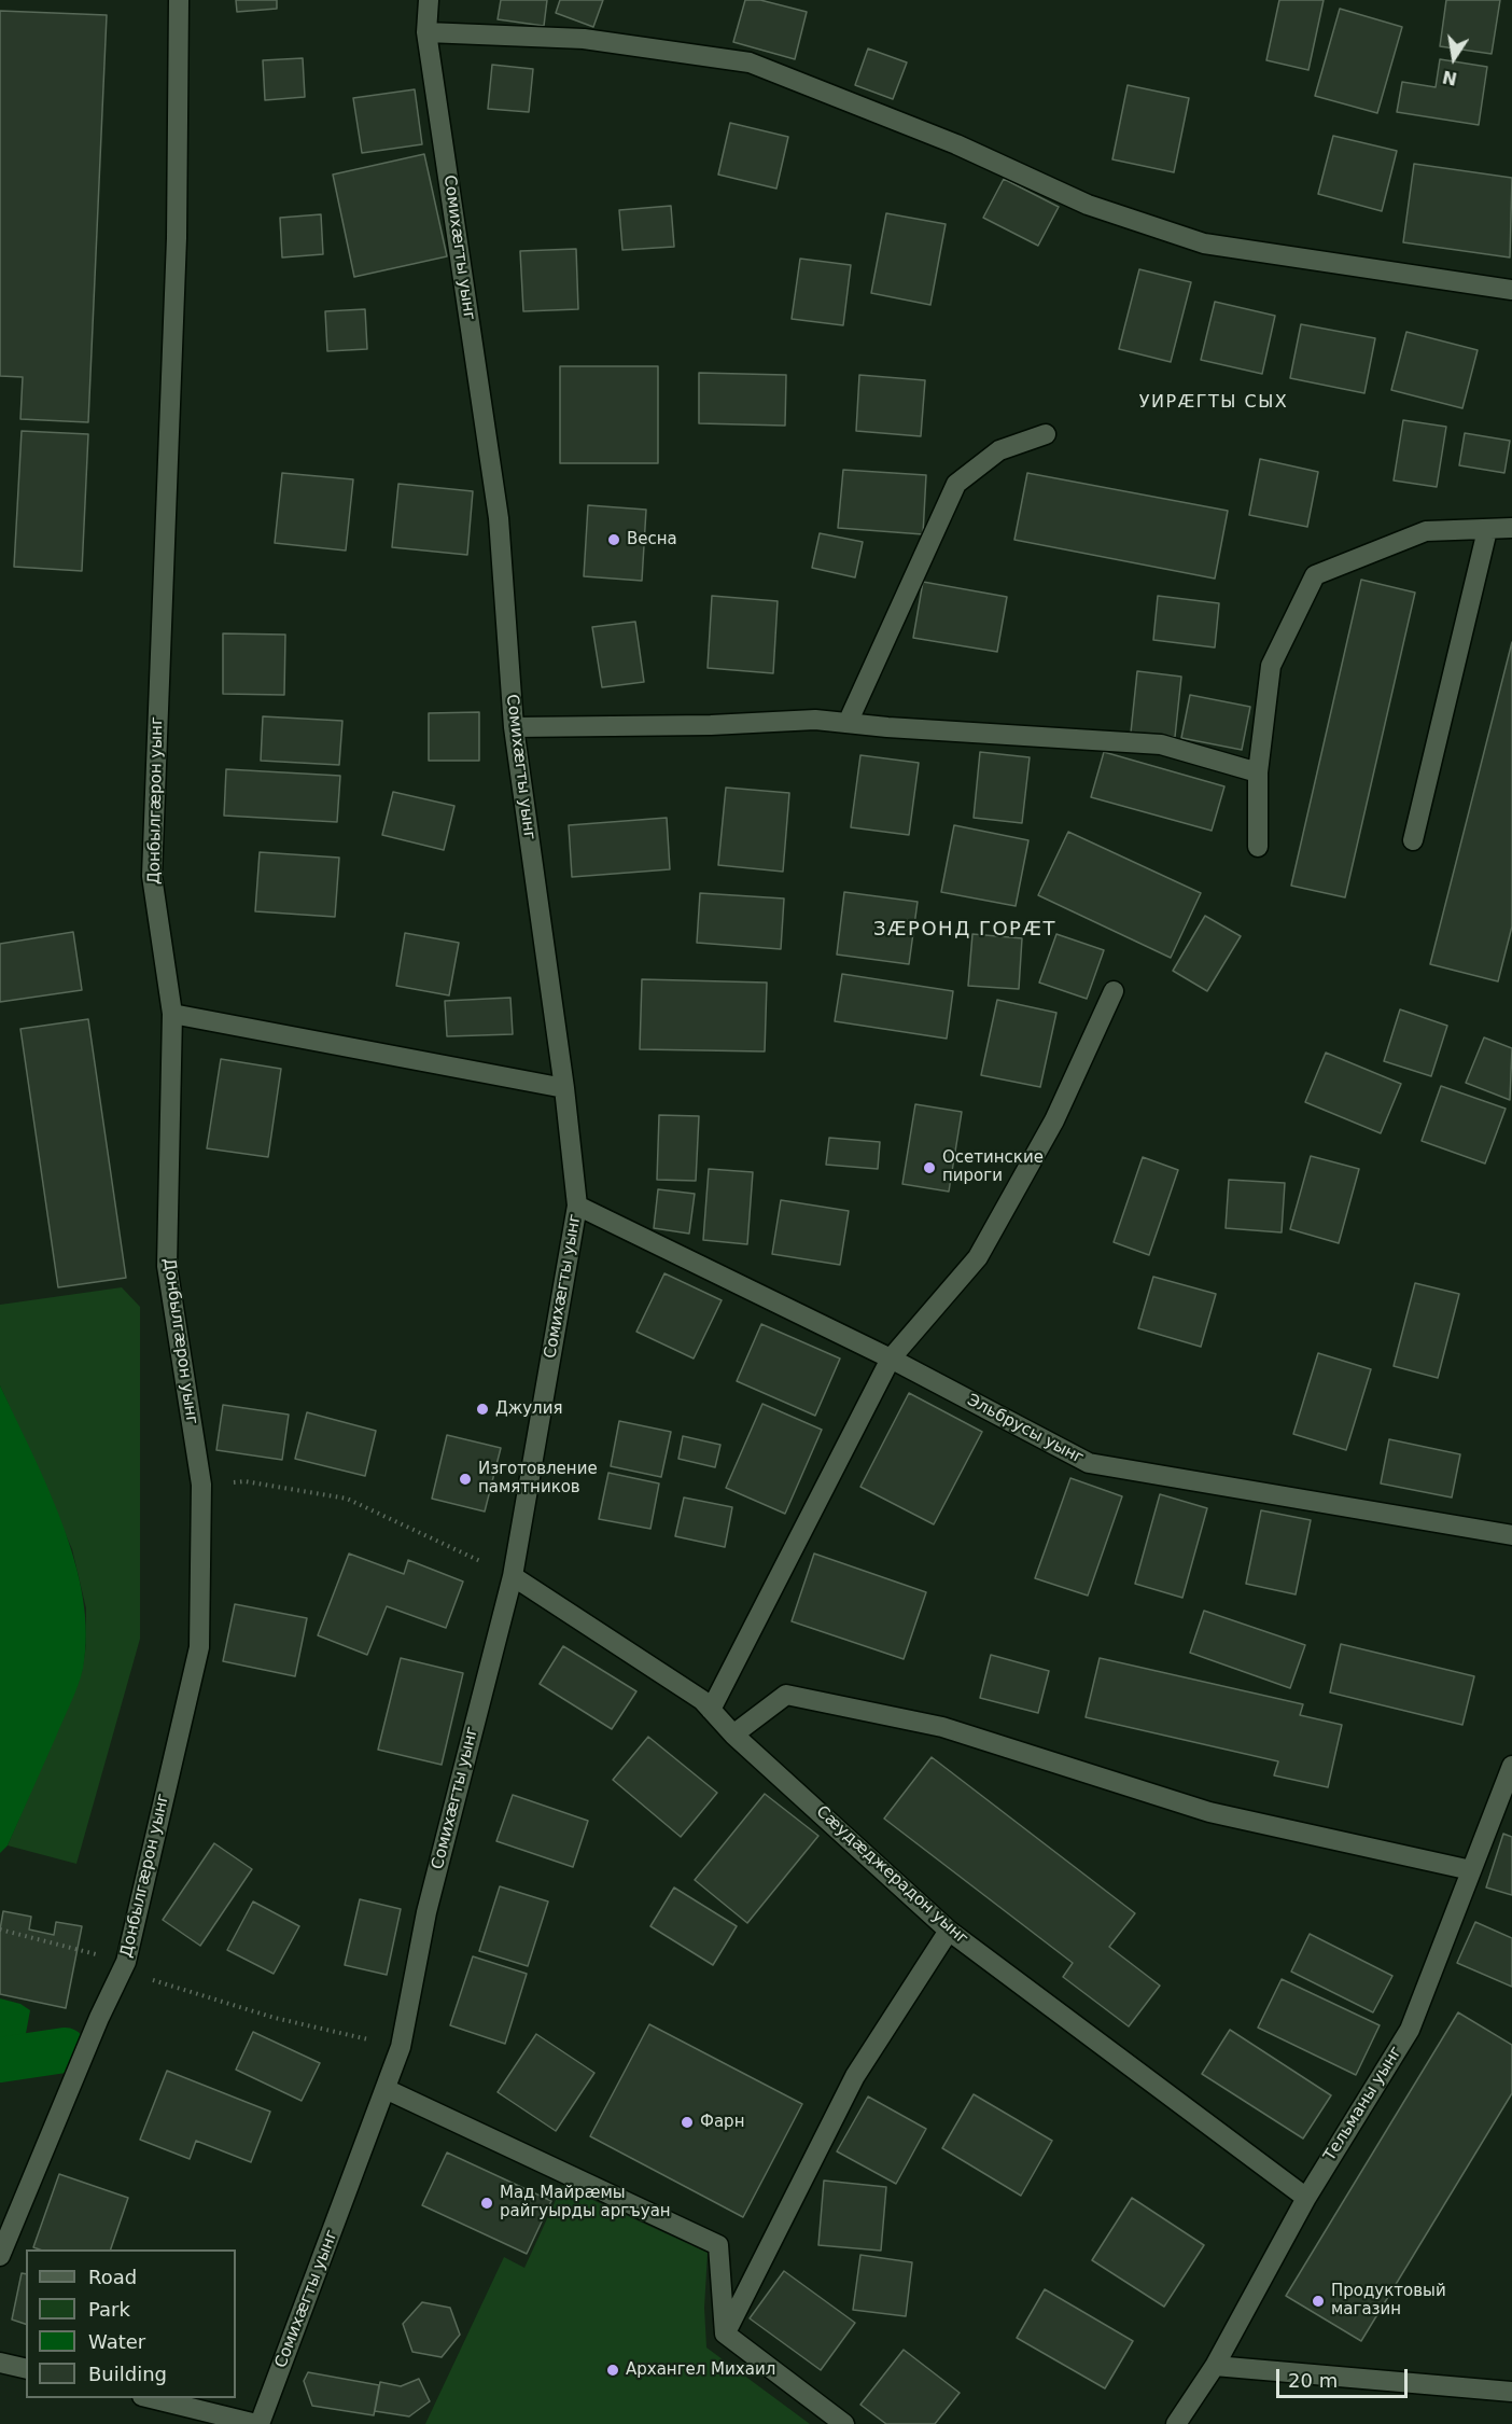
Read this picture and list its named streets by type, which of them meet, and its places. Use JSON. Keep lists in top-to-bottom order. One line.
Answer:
{"streets":{"street":["Сомихæгты уынг","Донбылгæрон уынг","Эльбрусы уынг","Сæудæджерадон уынг","Тельманы уынг"]},"crossings":[["Сомихæгты уынг","Эльбрусы уынг"],["Сомихæгты уынг","Сæудæджерадон уынг"],["Сæудæджерадон уынг","Тельманы уынг"]],"districts":["УИРÆГТЫ СЫХ","ЗÆРОНД ГОРÆТ"],"places":["Весна","Осетинские пироги","Джулия","Изготовление памятников","Фарн","Мад Майрæмы райгуырды аргъуан","Продуктовый магазин","Архангел Михаил"],"legend":["Road","Park","Water","Building"],"scale_bar":"20 m","north":"bottom"}
